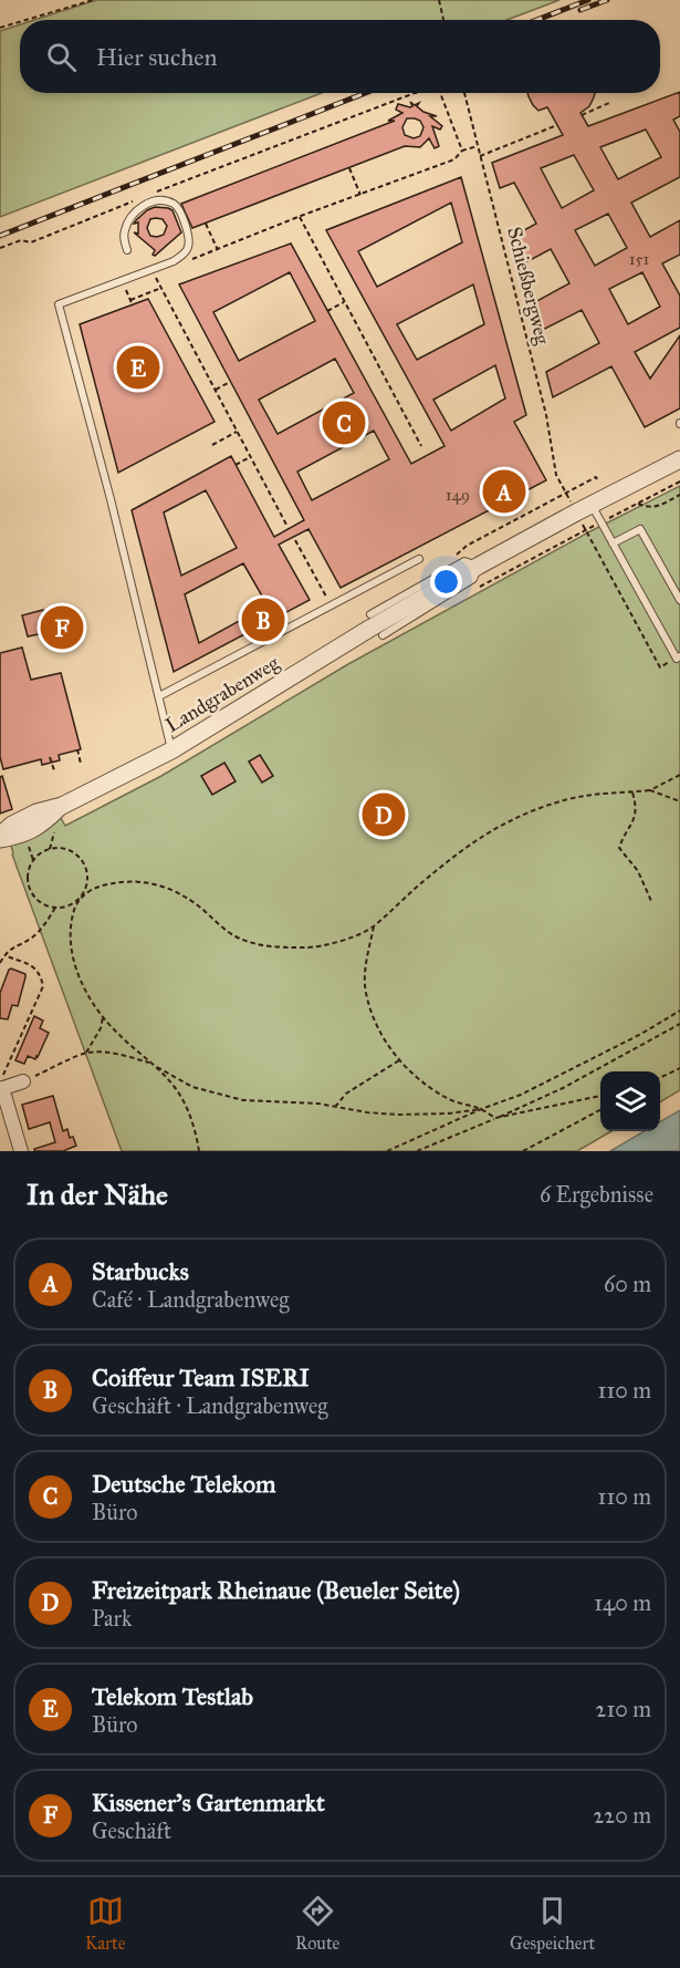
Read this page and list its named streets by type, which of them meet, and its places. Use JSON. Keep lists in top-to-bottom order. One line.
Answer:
{"streets":{"street":["Landgrabenweg"],"path":["Schießbergweg"]},"house_numbers":["151","149"],"page":{"search":"Hier suchen","pins":["E","C","A","B","F","D"],"heading":["In der Nähe","6 Ergebnisse"],"list":[{"mark":"A","name":"Starbucks","note":"Café · Landgrabenweg","value":"60 m"},{"mark":"B","name":"Coiffeur Team ISERI","note":"Geschäft · Landgrabenweg","value":"110 m"},{"mark":"C","name":"Deutsche Telekom","note":"Büro","value":"110 m"},{"mark":"D","name":"Freizeitpark Rheinaue (Beueler Seite)","note":"Park","value":"140 m"},{"mark":"E","name":"Telekom Testlab","note":"Büro","value":"210 m"},{"mark":"F","name":"Kissener's Gartenmarkt","note":"Geschäft","value":"220 m"}],"nav":["Karte","Route","Gespeichert"]}}
